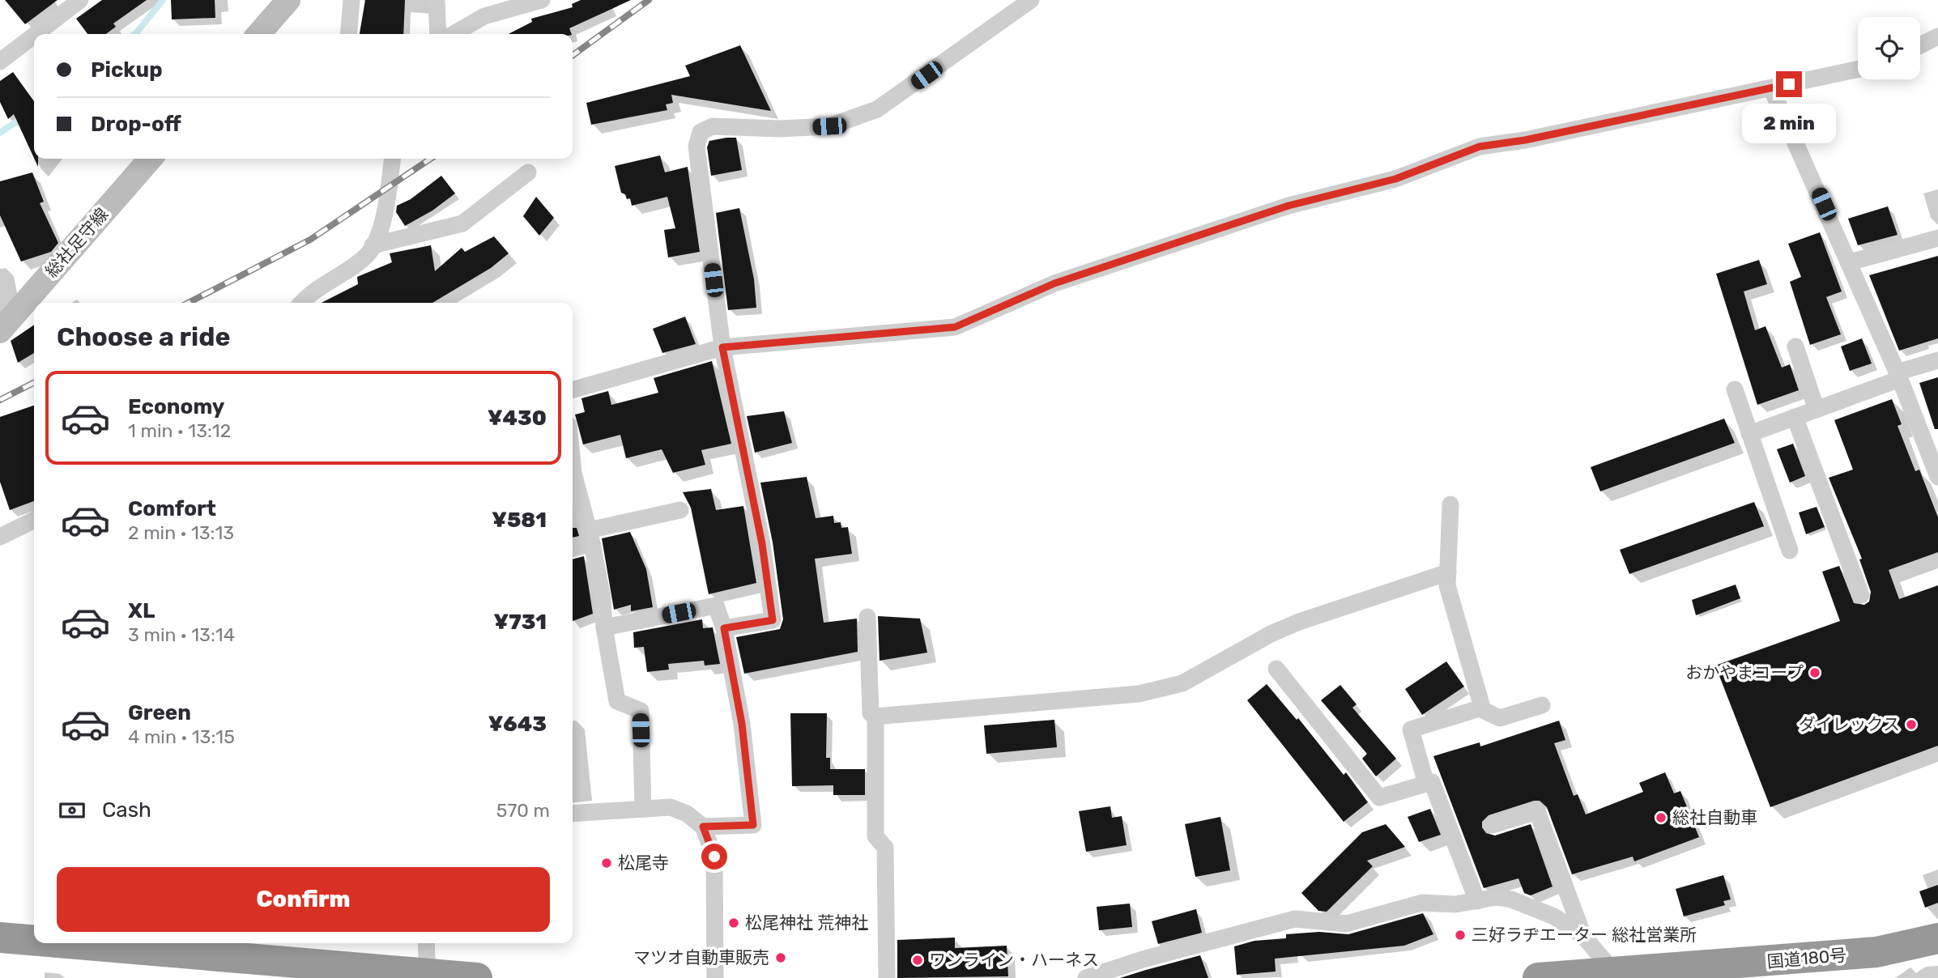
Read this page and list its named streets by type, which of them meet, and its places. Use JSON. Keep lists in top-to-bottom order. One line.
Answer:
{"streets":{"highway":["国道180号"],"main road":["総社足守線"]},"places":["おかやまコープ","ダイレックス","総社自動車","松尾寺","松尾神社 荒神社","三好ラヂエーター 総社営業所","マツオ自動車販売","ワンライン・ハーネス"],"page":{"banner":["Pickup","Drop-off"],"bubble":"2 min","heading":"Choose a ride","list":[{"name":"Economy","note":"1 min · 13:12","value":"¥430"},{"name":"Comfort","note":"2 min · 13:13","value":"¥581"},{"name":"XL","note":"3 min · 13:14","value":"¥731"},{"name":"Green","note":"4 min · 13:15","value":"¥643"}],"pay":["Cash","570 m"],"buttons":"Confirm"}}
